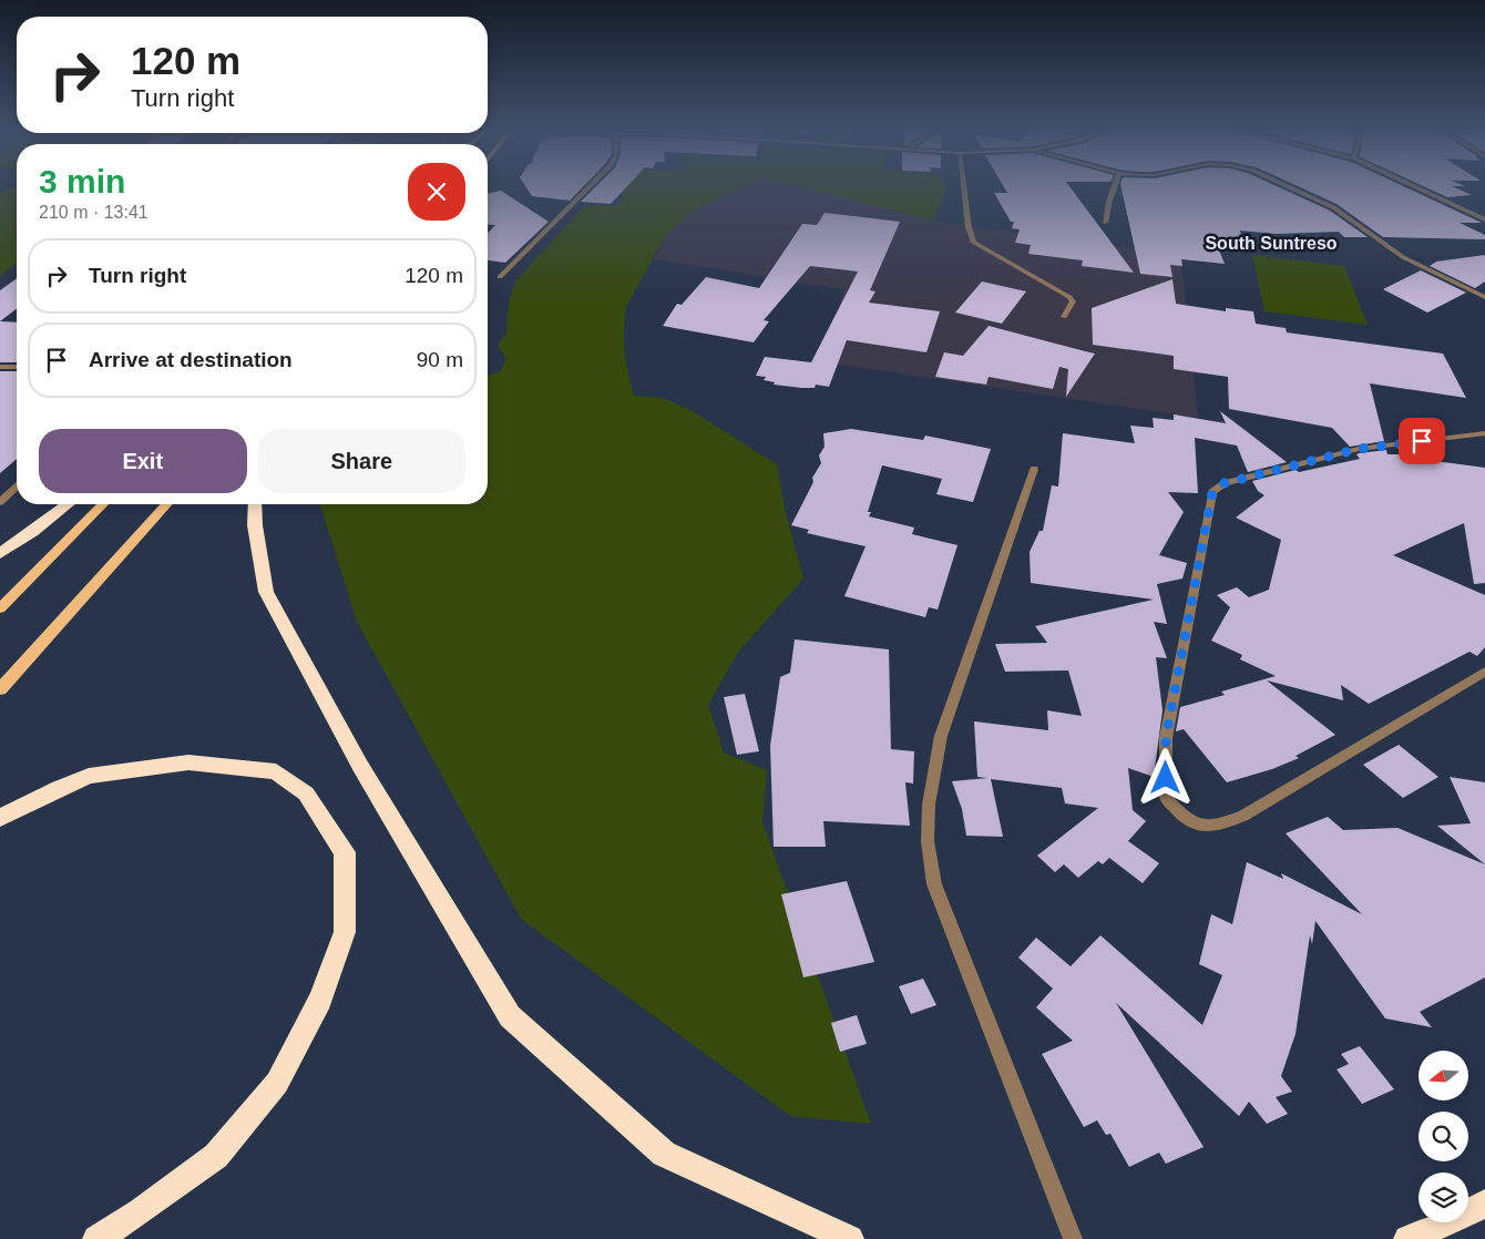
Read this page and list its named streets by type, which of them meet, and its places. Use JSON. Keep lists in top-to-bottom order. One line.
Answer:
{"districts":["South Suntreso"],"north":"left","page":{"turn":["120 m","Turn right"],"heading":["3 min","210 m · 13:41"],"list":[{"name":"Turn right","value":"120 m"},{"name":"Arrive at destination","value":"90 m"}],"buttons":["Exit","Share"]}}
